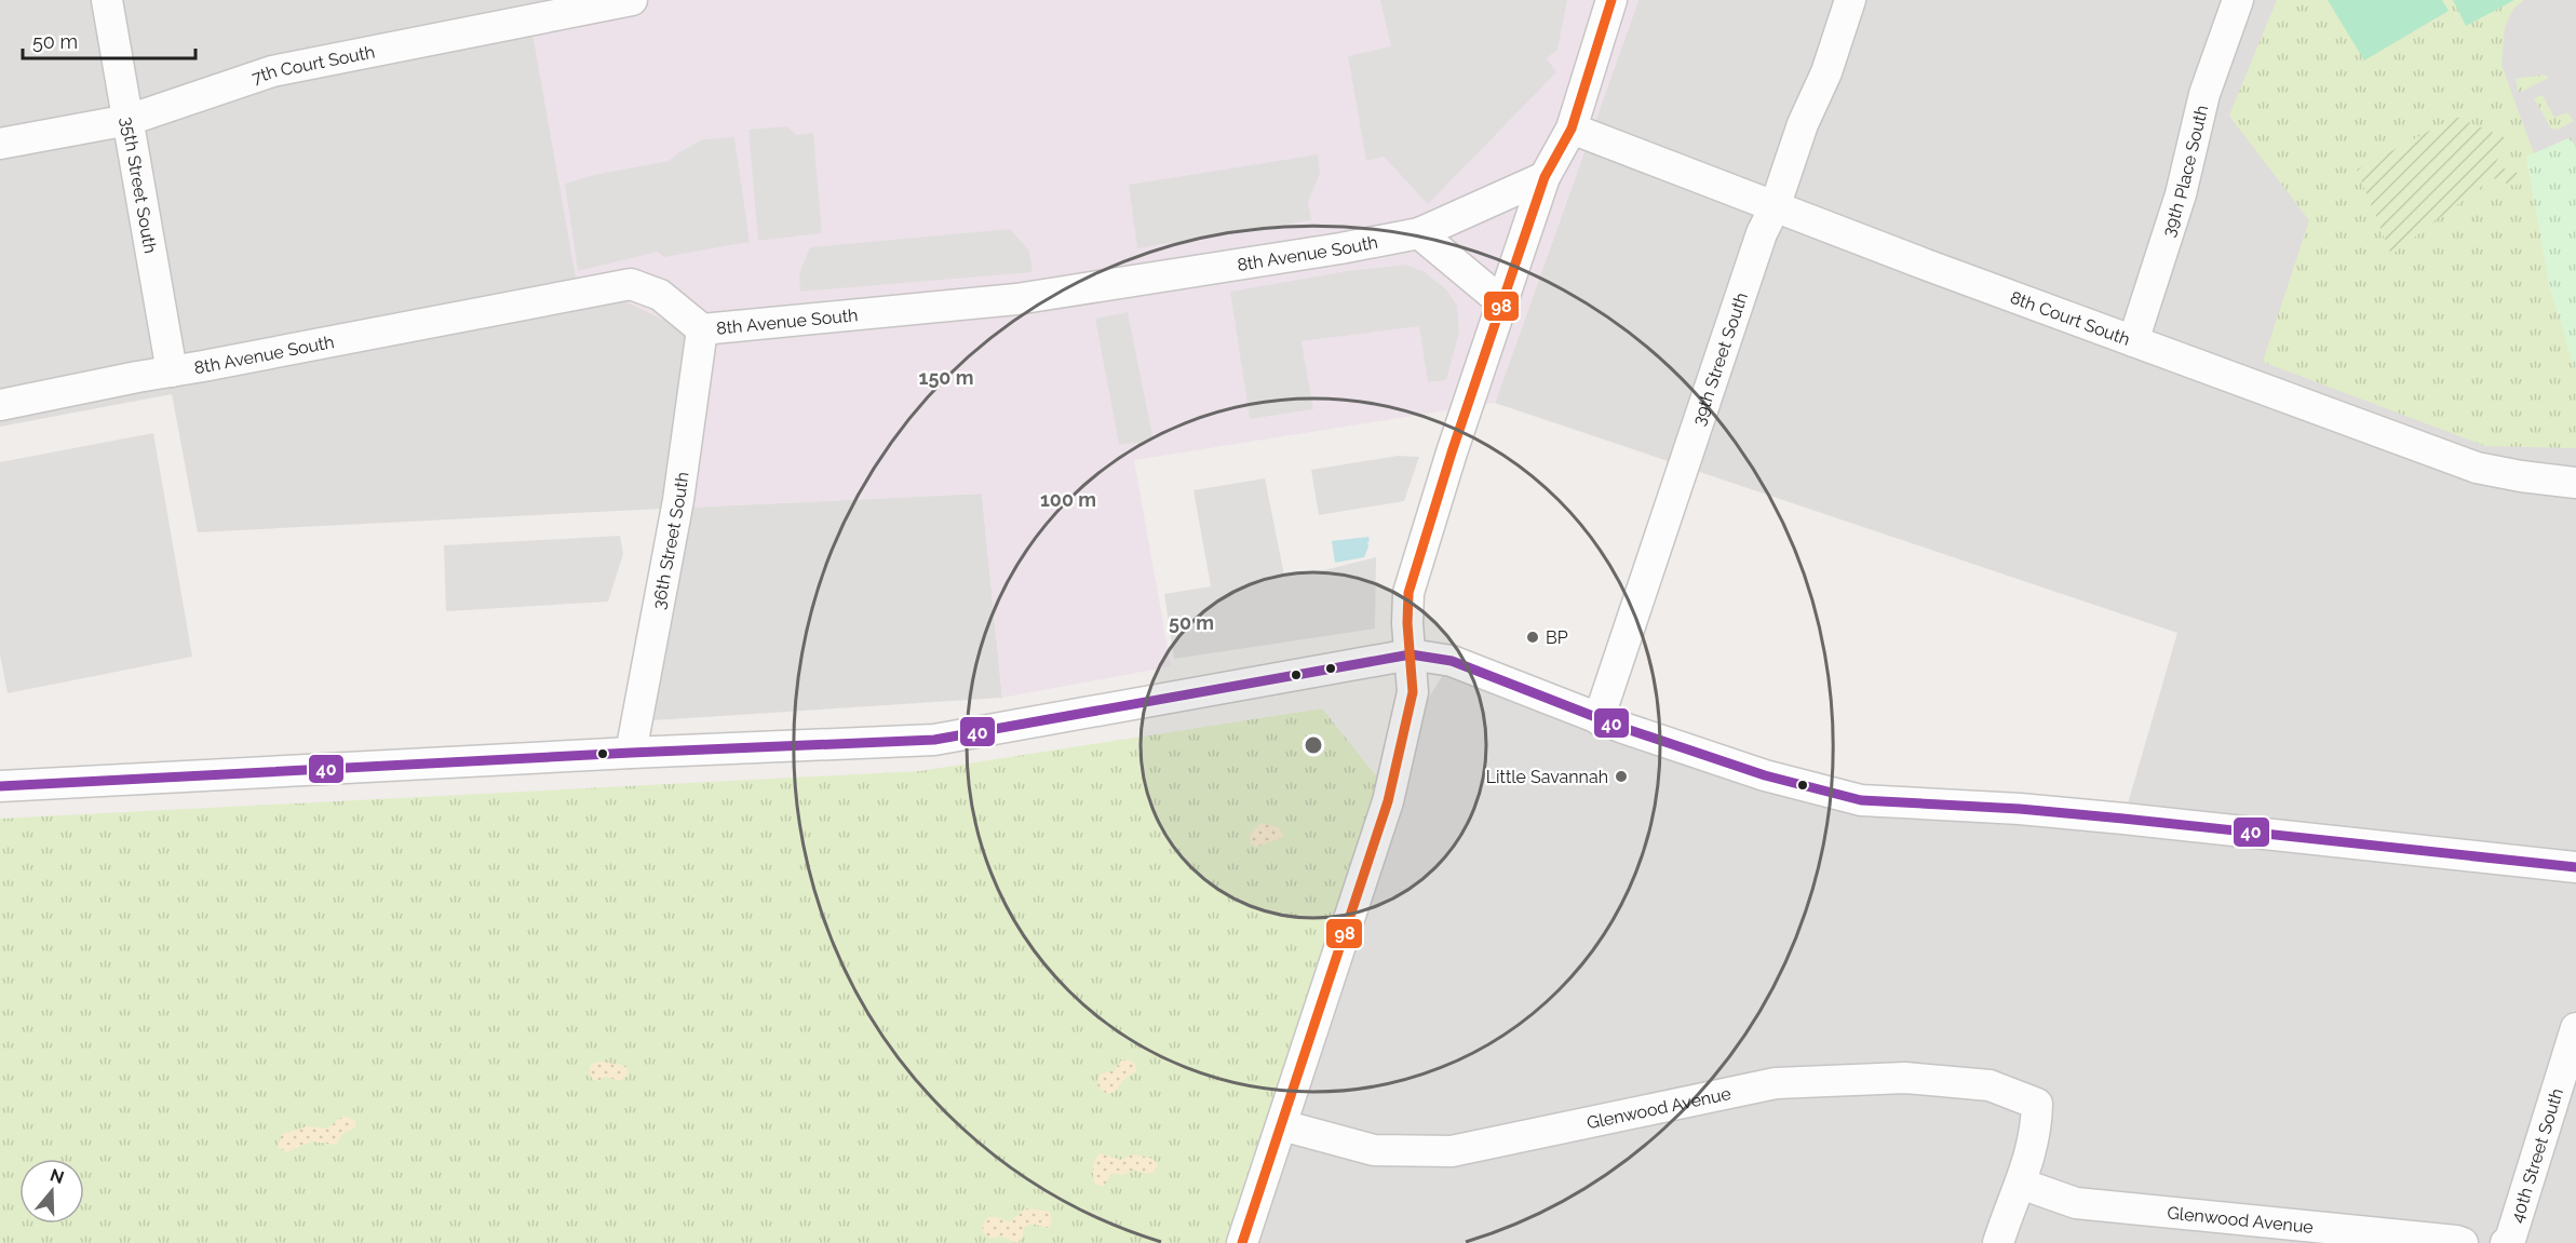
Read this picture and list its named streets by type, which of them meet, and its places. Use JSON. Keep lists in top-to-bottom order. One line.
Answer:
{"streets":{"street":["7th Court South","39th Place South","35th Street South","8th Avenue South","8th Court South","39th Street South","36th Street South","Glenwood Avenue","40th Street South"]},"crossings":[["7th Court South","35th Street South"],["39th Place South","8th Court South"],["35th Street South","8th Avenue South"],["8th Avenue South","36th Street South"],["8th Court South","39th Street South"]],"places":["BP","Little Savannah"],"lines":["transit line 98","transit line 40"],"scale_bar":"50 m","north":"top","rings":["150 m","100 m","50 m"]}
